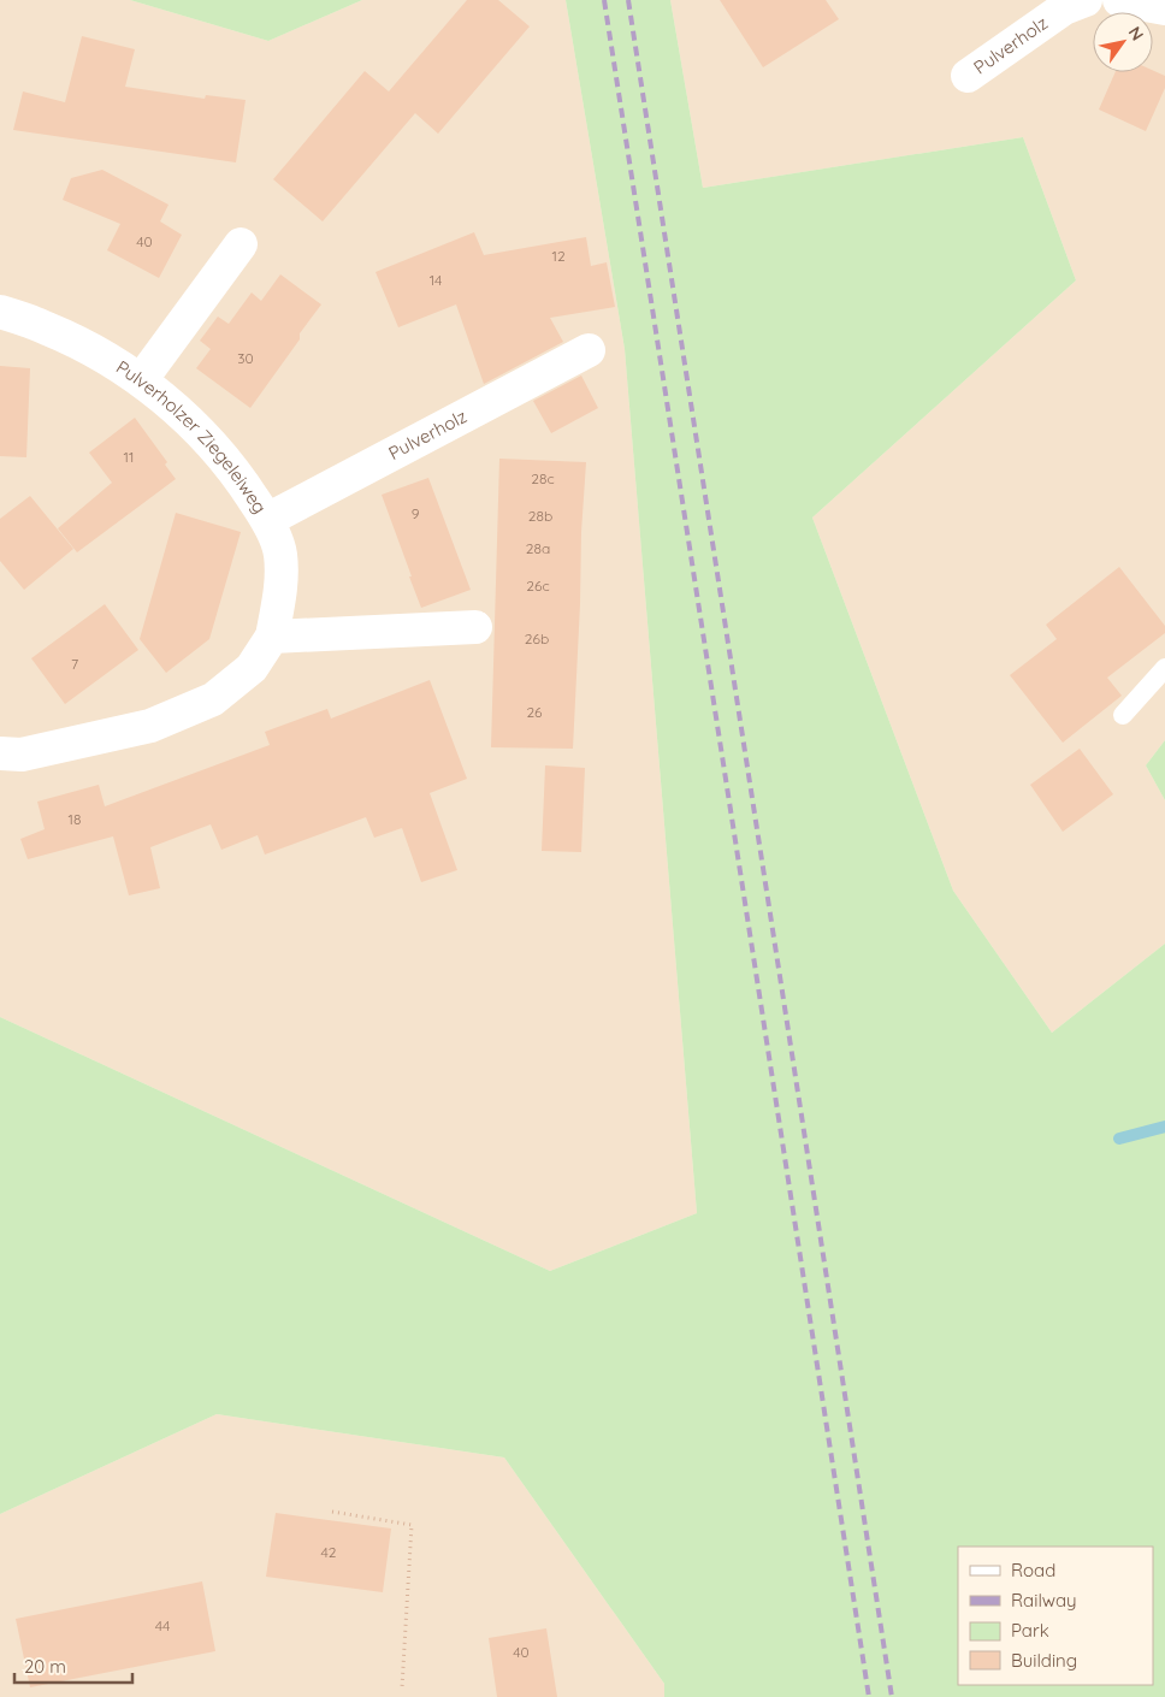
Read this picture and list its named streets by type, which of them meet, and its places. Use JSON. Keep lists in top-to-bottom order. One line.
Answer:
{"streets":{"street":["Pulverholz","Pulverholzer Ziegeleiweg"]},"crossings":[["Pulverholz","Pulverholzer Ziegeleiweg"]],"house_numbers":["40","12","14","30","11","28c","9","28b","28a","26c","26b","7","26","18","42","44","40"],"legend":["Road","Railway","Park","Building"],"scale_bar":"20 m","north":"top right"}
